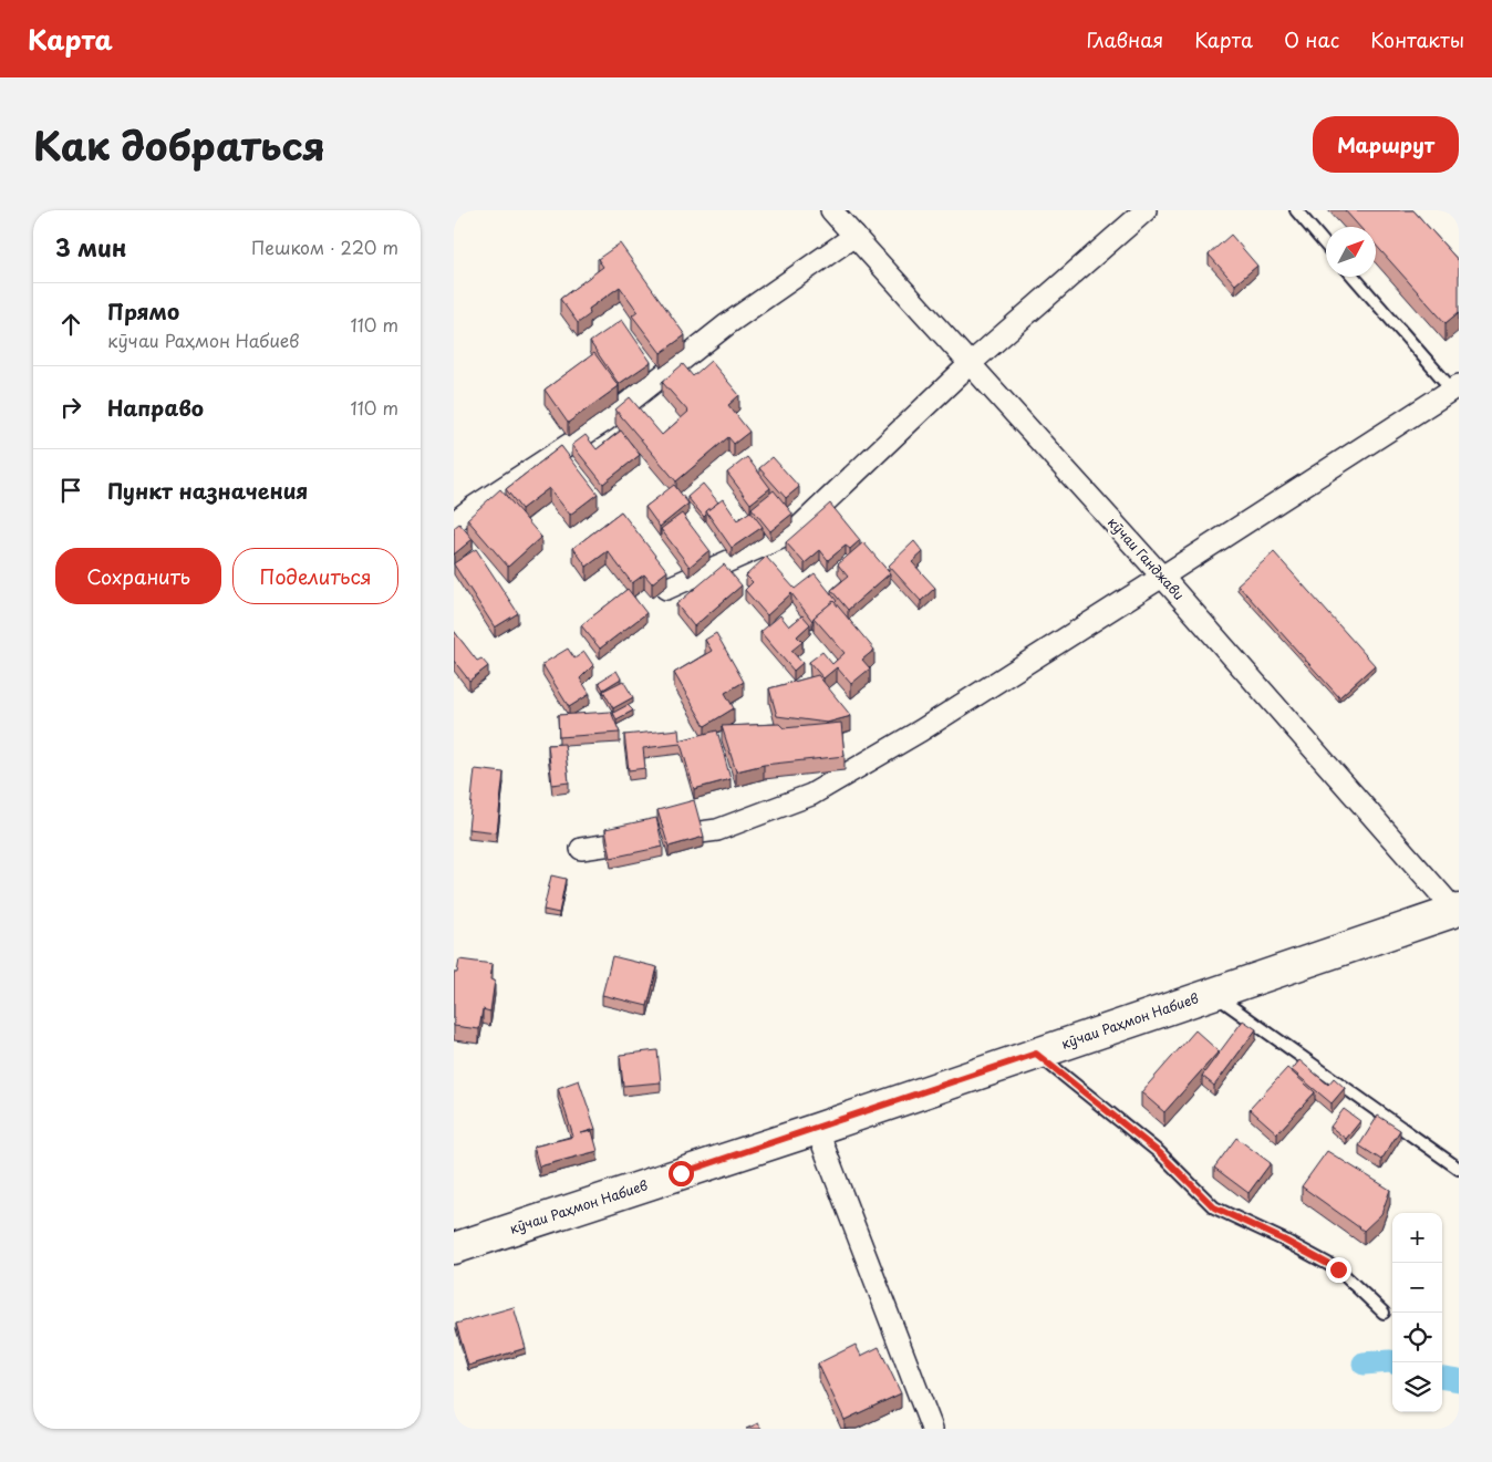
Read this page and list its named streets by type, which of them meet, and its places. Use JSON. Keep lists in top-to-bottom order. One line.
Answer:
{"streets":{"street":["кӯчаи Ганджави","кӯчаи Раҳмон Набиев"]},"crossings":[["кӯчаи Ганджави","кӯчаи Раҳмон Набиев"]],"north":"top right","page":{"header":"Карта","nav":["Главная","Карта","О нас","Контакты"],"title":"Как добраться","buttons":["Маршрут",["Сохранить","Поделиться"]],"heading":["3 мин","Пешком · 220 m"],"list":[["Прямо","кӯчаи Раҳмон Набиев","110 m"],["Направо","110 m"],"Пункт назначения"],"map_buttons":["+","−"]}}
